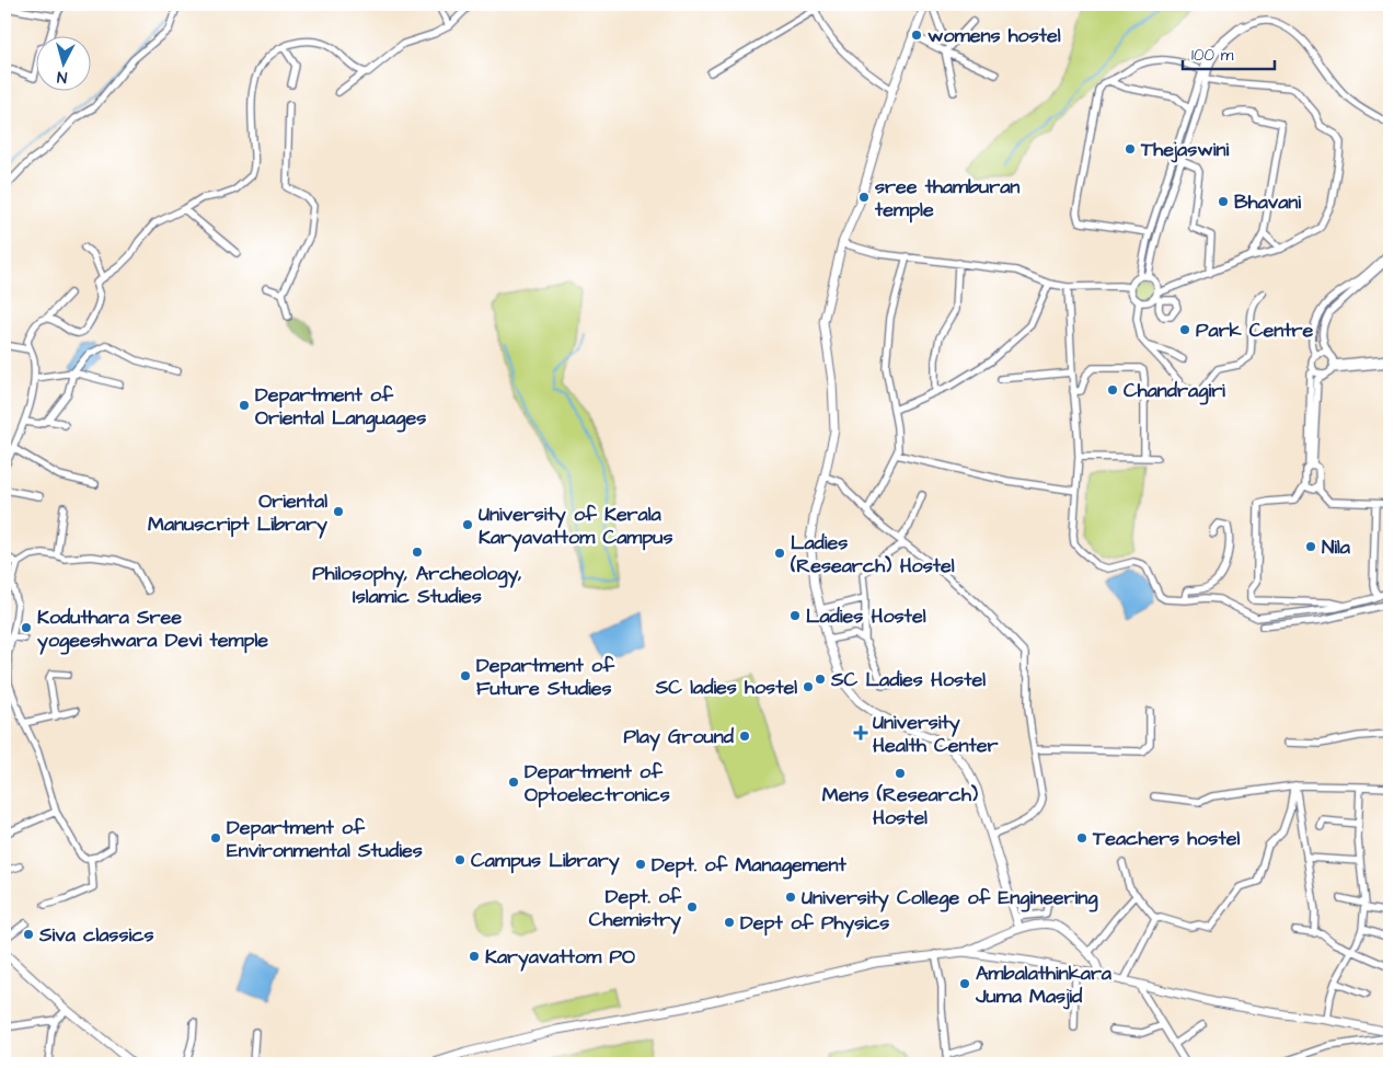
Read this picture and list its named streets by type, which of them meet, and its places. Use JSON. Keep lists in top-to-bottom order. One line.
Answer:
{"places":{"other":["womens hostel","Thejaswini","sree thamburan temple","Bhavani","Park Centre","Chandragiri","Department of Oriental Languages","Oriental Manuscript Library","University of Kerala Karyavattom Campus","Nila","Philosophy, Archeology, Islamic Studies","Ladies (Research) Hostel","Ladies Hostel","Koduthara Sree yogeeshwara Devi temple","Department of Future Studies","SC Ladies Hostel","SC ladies hostel","Play Ground","Mens (Research) Hostel","Department of Optoelectronics","Department of Environmental Studies","Teachers hostel","Campus Library","Dept. of Management","University College of Engineering","Dept. of Chemistry","Dept of Physics","Siva classics","Karyavattom PO","Ambalathinkara Juma Masjid"],"health":["University Health Center"]},"scale_bar":"100 m","north":"bottom"}
